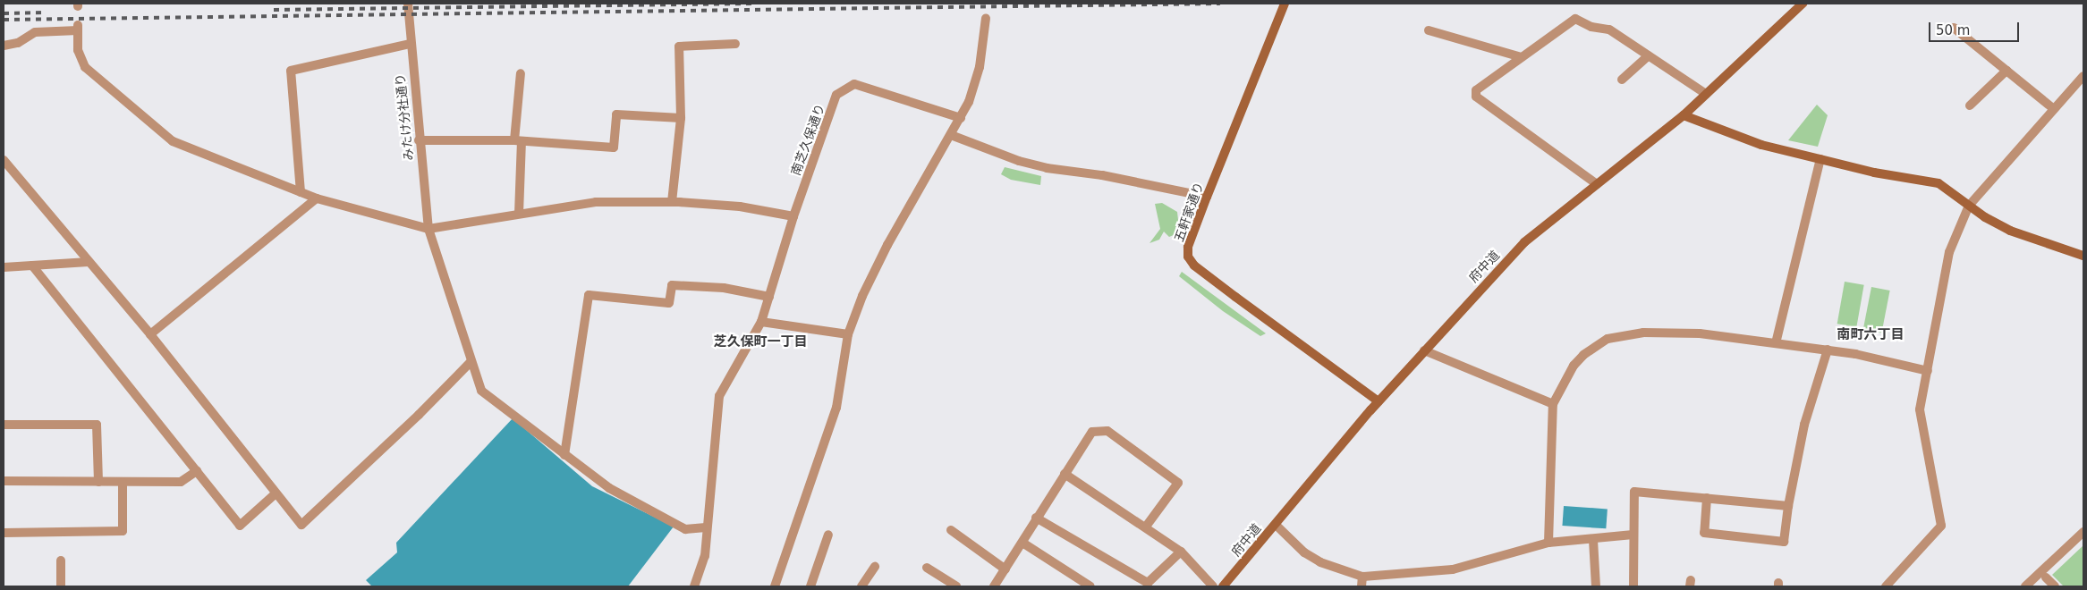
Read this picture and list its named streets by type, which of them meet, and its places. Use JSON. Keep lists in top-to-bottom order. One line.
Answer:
{"streets":{"street":["みたけ分社通り","南芝久保通り","五軒家通り","府中道"]},"crossings":[["みたけ分社通り","南芝久保通り"],["五軒家通り","府中道"]],"districts":["南町六丁目","芝久保町一丁目"],"scale_bar":"50 m"}
